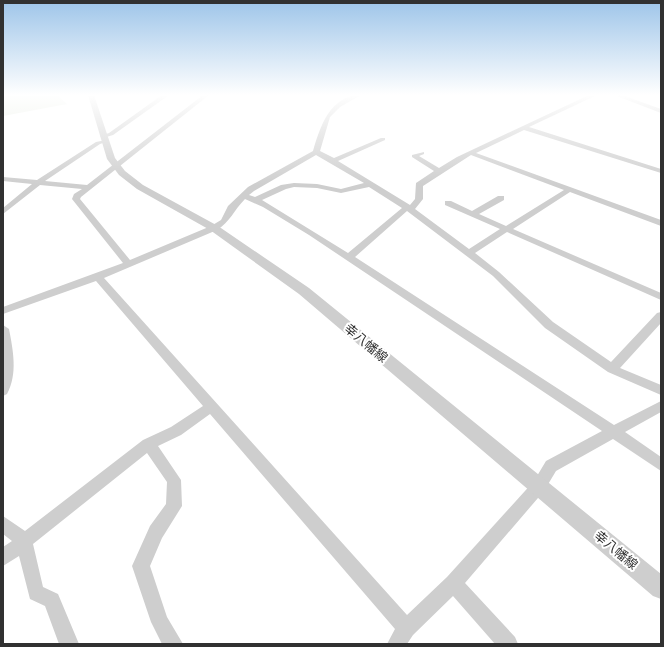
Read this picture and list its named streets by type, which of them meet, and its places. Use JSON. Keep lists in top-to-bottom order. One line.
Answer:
{"streets":{"street":["幸八幡線"]}}
